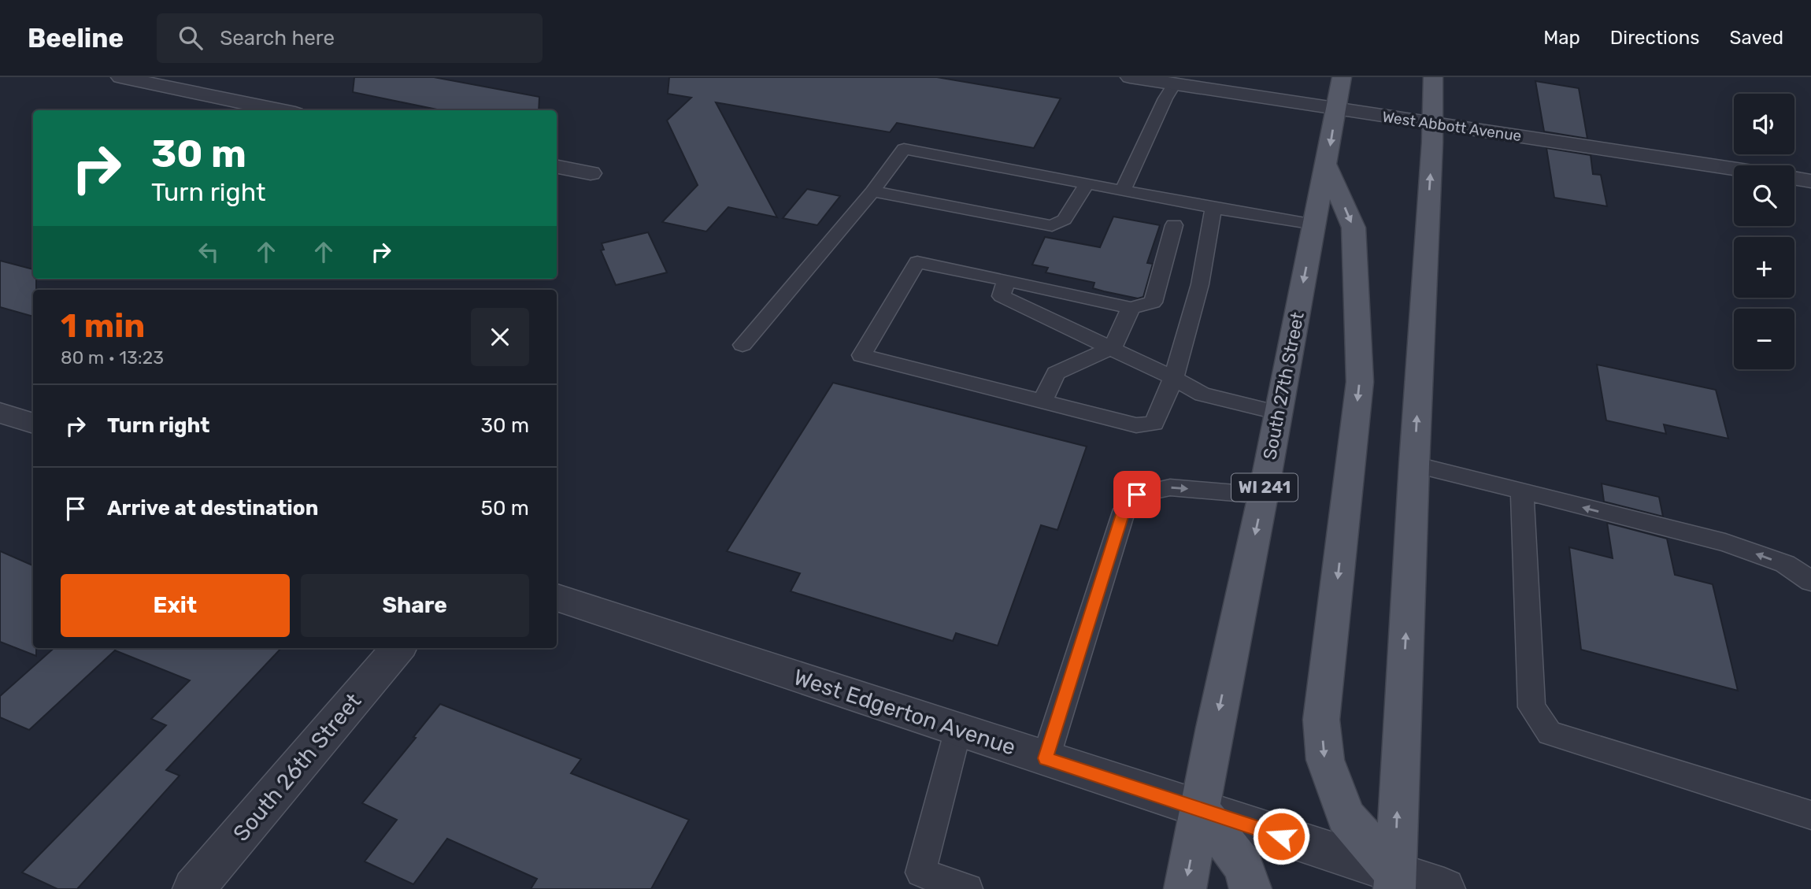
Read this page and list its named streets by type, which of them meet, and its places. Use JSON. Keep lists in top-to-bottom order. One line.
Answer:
{"streets":{"main road":["South 27th Street","WI 241"],"street":["West Abbott Avenue","West Edgerton Avenue","South 26th Street"]},"crossings":[["West Abbott Avenue","South 27th Street"],["South 27th Street","West Edgerton Avenue"]],"page":{"header":"Beeline","search":"Search here","nav":["Map","Directions","Saved"],"map_buttons":["+","−"],"turn":["30 m","Turn right"],"heading":["1 min","80 m · 13:23"],"list":[{"name":"Turn right","value":"30 m"},{"name":"Arrive at destination","value":"50 m"}],"buttons":["Exit","Share"]}}
